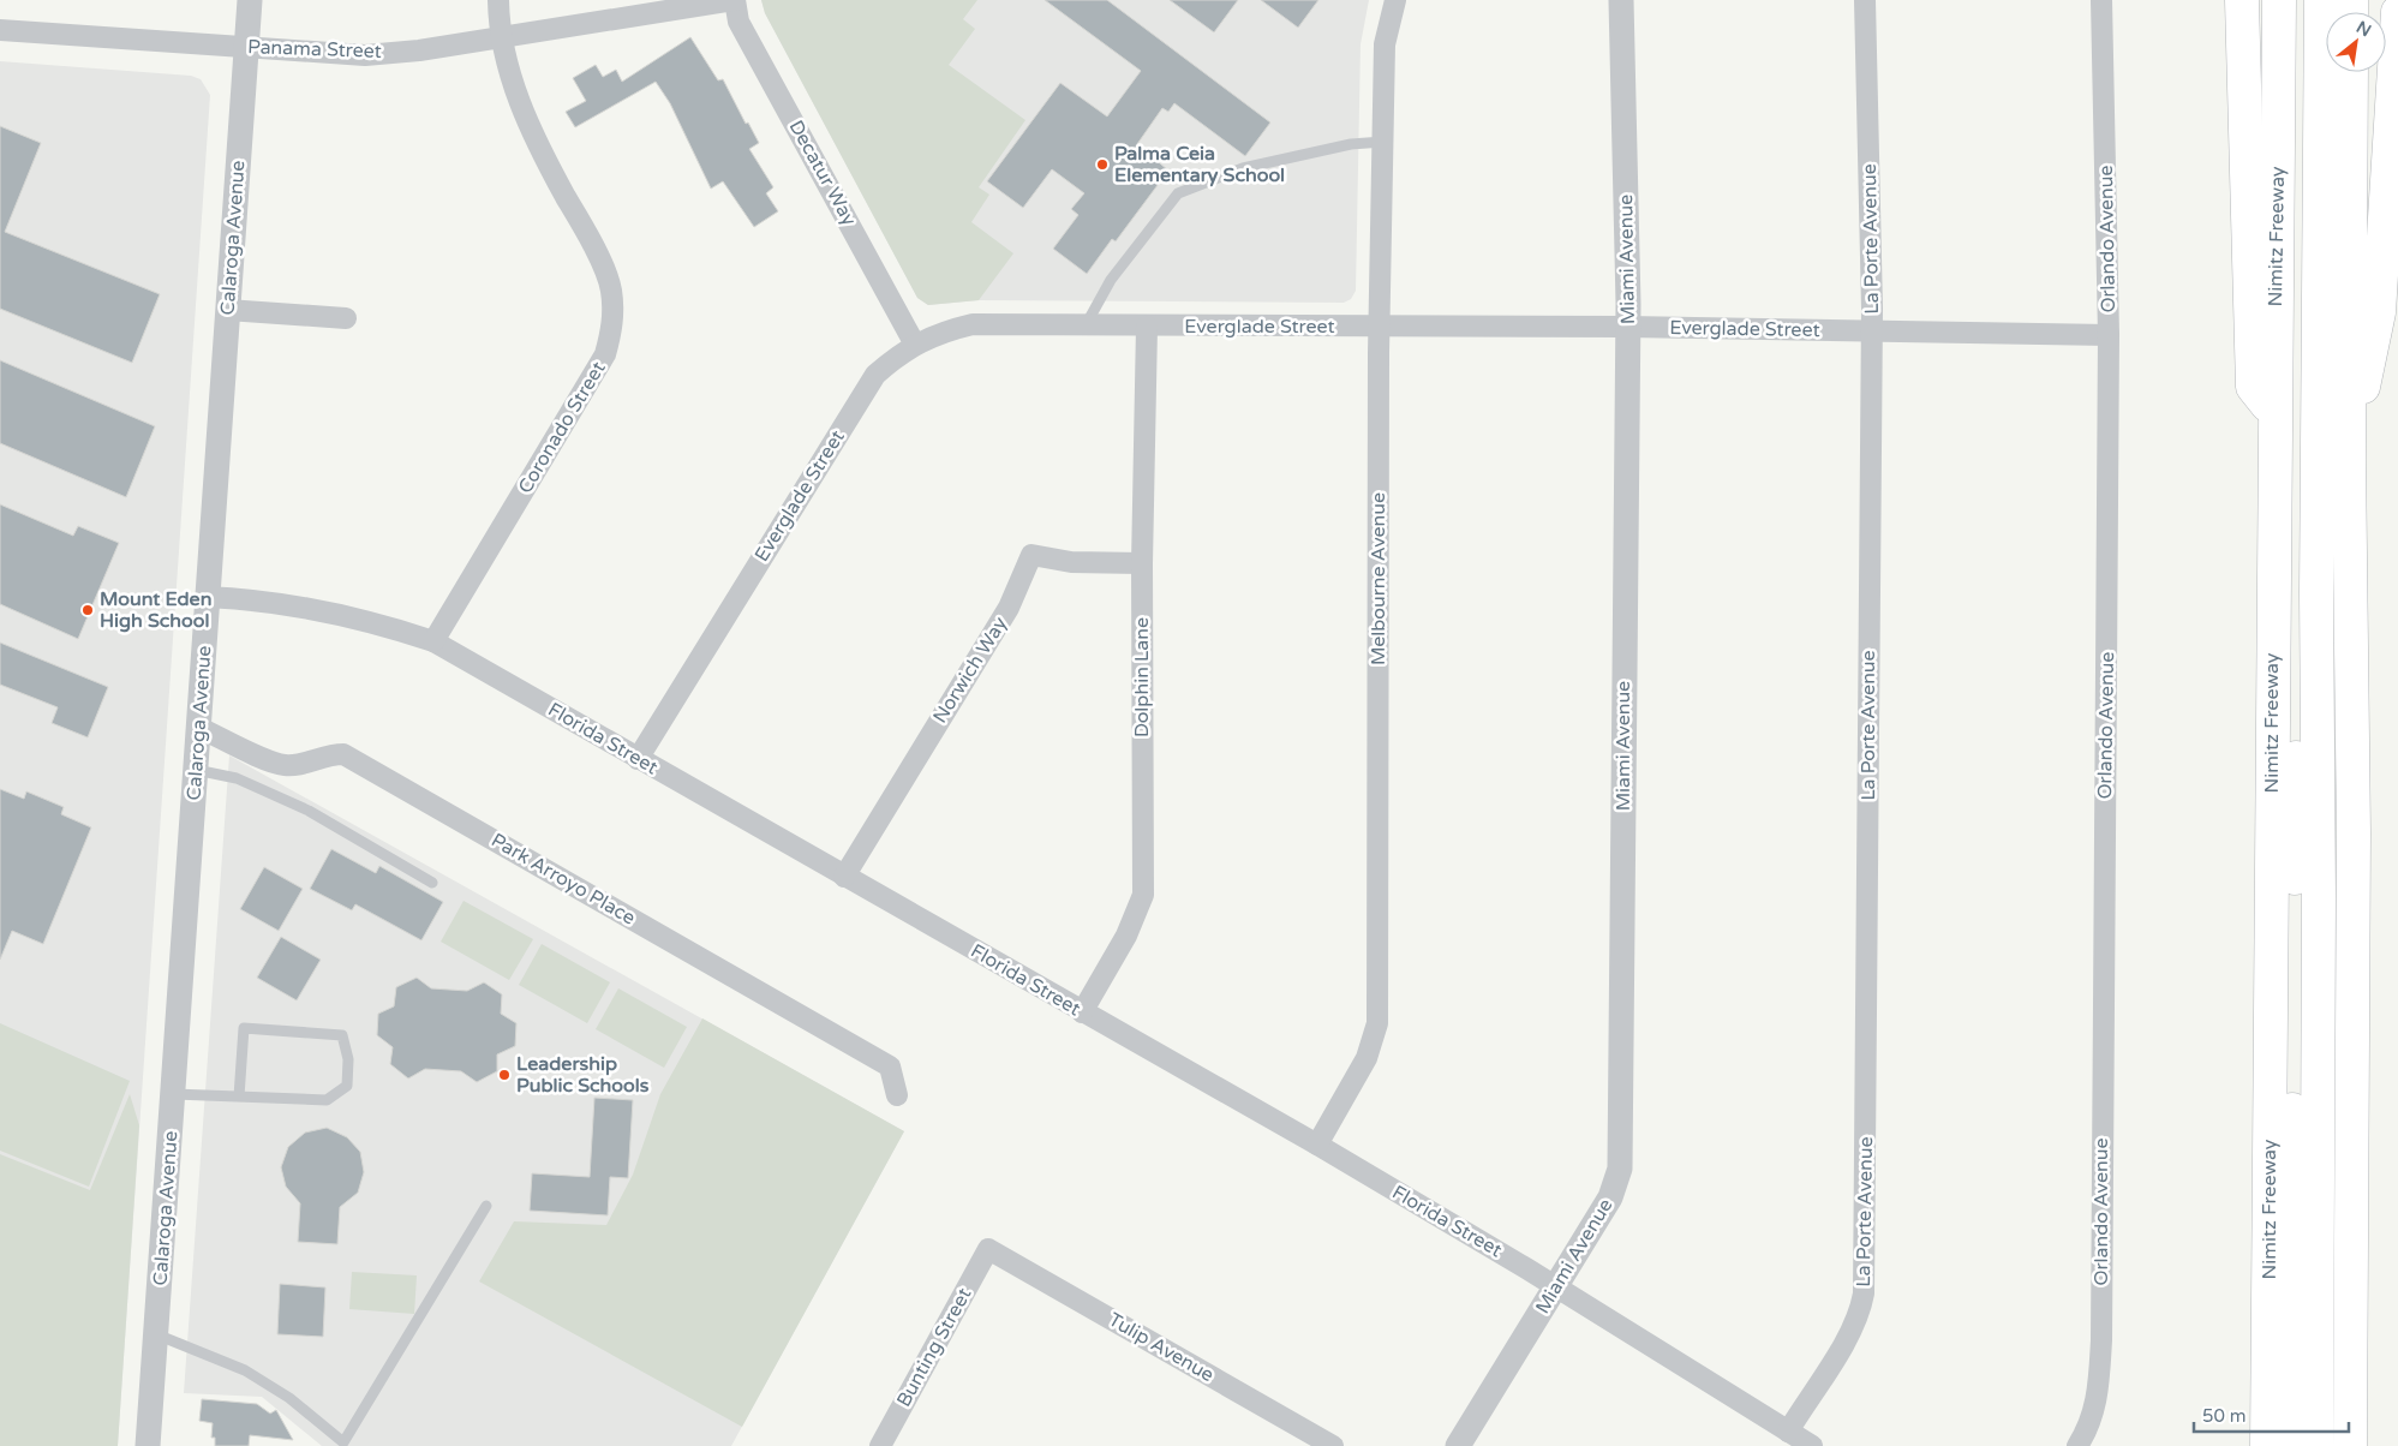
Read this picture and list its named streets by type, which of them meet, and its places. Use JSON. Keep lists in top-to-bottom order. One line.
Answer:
{"streets":{"highway":["Nimitz Freeway"],"street":["Panama Street","Decatur Way","Calaroga Avenue","La Porte Avenue","Orlando Avenue","Miami Avenue","Everglade Street","Coronado Street","Melbourne Avenue","Norwich Way","Dolphin Lane","Florida Street","Park Arroyo Place","Bunting Street","Tulip Avenue"]},"crossings":[["Panama Street","Decatur Way"],["Panama Street","Calaroga Avenue"],["Panama Street","Coronado Street"],["Decatur Way","Everglade Street"],["Calaroga Avenue","Florida Street"],["Calaroga Avenue","Park Arroyo Place"],["La Porte Avenue","Everglade Street"],["La Porte Avenue","Florida Street"],["Orlando Avenue","Everglade Street"],["Miami Avenue","Everglade Street"],["Miami Avenue","Florida Street"],["Everglade Street","Melbourne Avenue"],["Everglade Street","Dolphin Lane"],["Everglade Street","Florida Street"],["Coronado Street","Florida Street"],["Melbourne Avenue","Florida Street"],["Norwich Way","Dolphin Lane"],["Norwich Way","Florida Street"],["Dolphin Lane","Florida Street"],["Bunting Street","Tulip Avenue"]],"places":["Palma Ceia Elementary School","Mount Eden High School","Leadership Public Schools"],"scale_bar":"50 m","north":"top right"}
